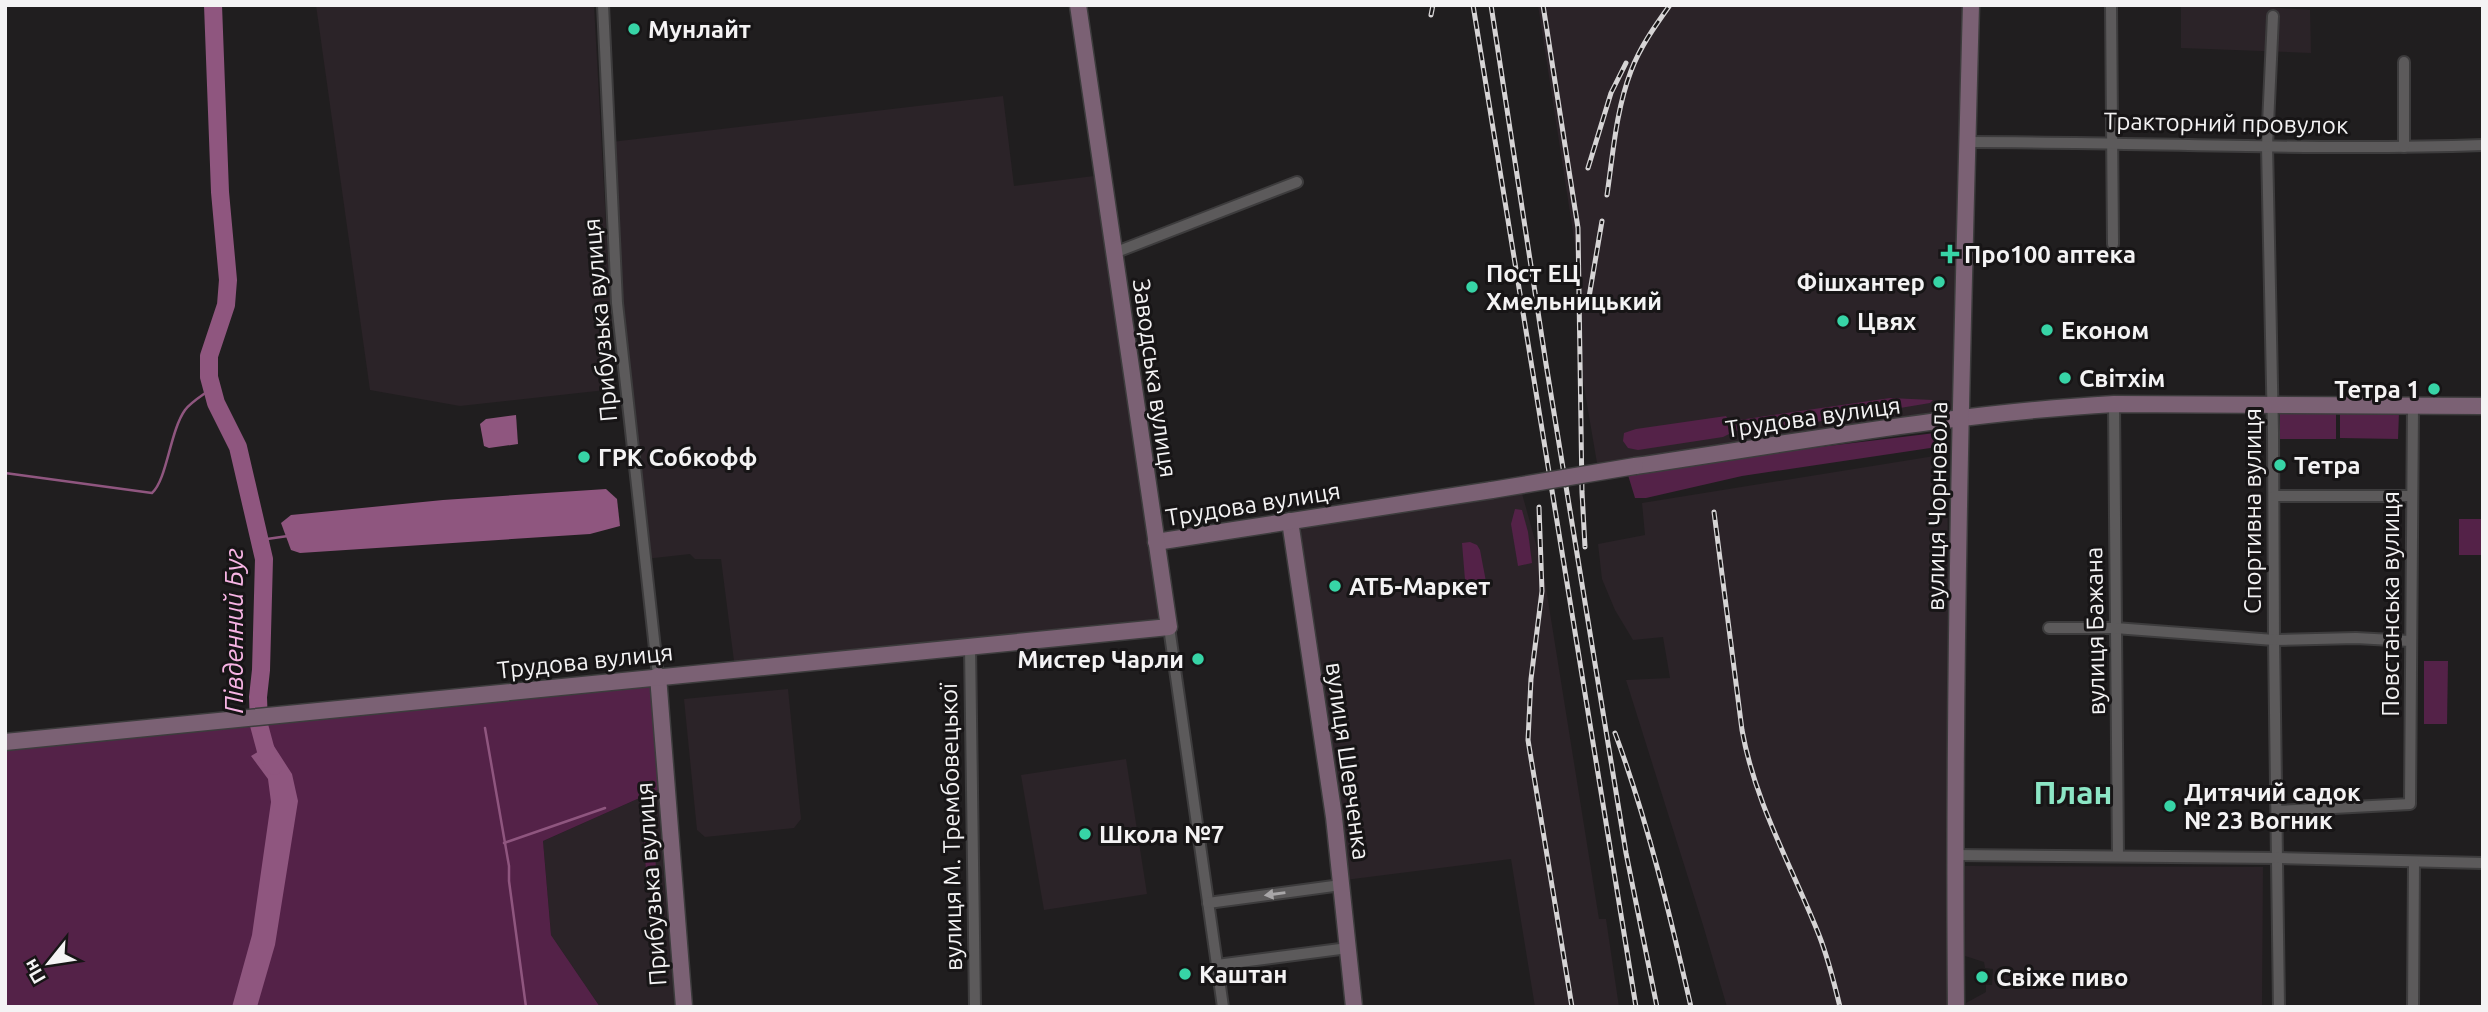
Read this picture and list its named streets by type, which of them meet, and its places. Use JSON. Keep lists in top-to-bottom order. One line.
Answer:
{"streets":{"main road":["Прибузька вулиця","Заводська вулиця","Трудова вулиця","вулиця Чорновола","вулиця Шевченка"],"street":["Тракторний провулок","Спортивна вулиця","Повстанська вулиця","вулиця Бажана","вулиця М. Трембовецької"]},"crossings":[["Тракторний провулок","вулиця Чорновола"],["Тракторний провулок","Спортивна вулиця"],["Прибузька вулиця","Трудова вулиця"],["Заводська вулиця","Трудова вулиця"],["Трудова вулиця","вулиця Чорновола"],["Трудова вулиця","Спортивна вулиця"],["Трудова вулиця","Повстанська вулиця"],["Трудова вулиця","вулиця Бажана"],["Трудова вулиця","вулиця Шевченка"],["Трудова вулиця","вулиця М. Трембовецької"],["Спортивна вулиця","Повстанська вулиця"]],"districts":["План"],"water":["Південний Буг"],"places":{"other":["Мунлайт","Фішхантер","Пост ЕЦ Хмельницький","Цвях","Економ","Світхім","Тетра 1","ГРК Собкофф","Тетра","АТБ-Маркет","Мистер Чарли","Дитячий садок № 23 Вогник","Школа №7","Каштан","Свіже пиво"],"health":["Про100 аптека"]},"north":"bottom left"}
